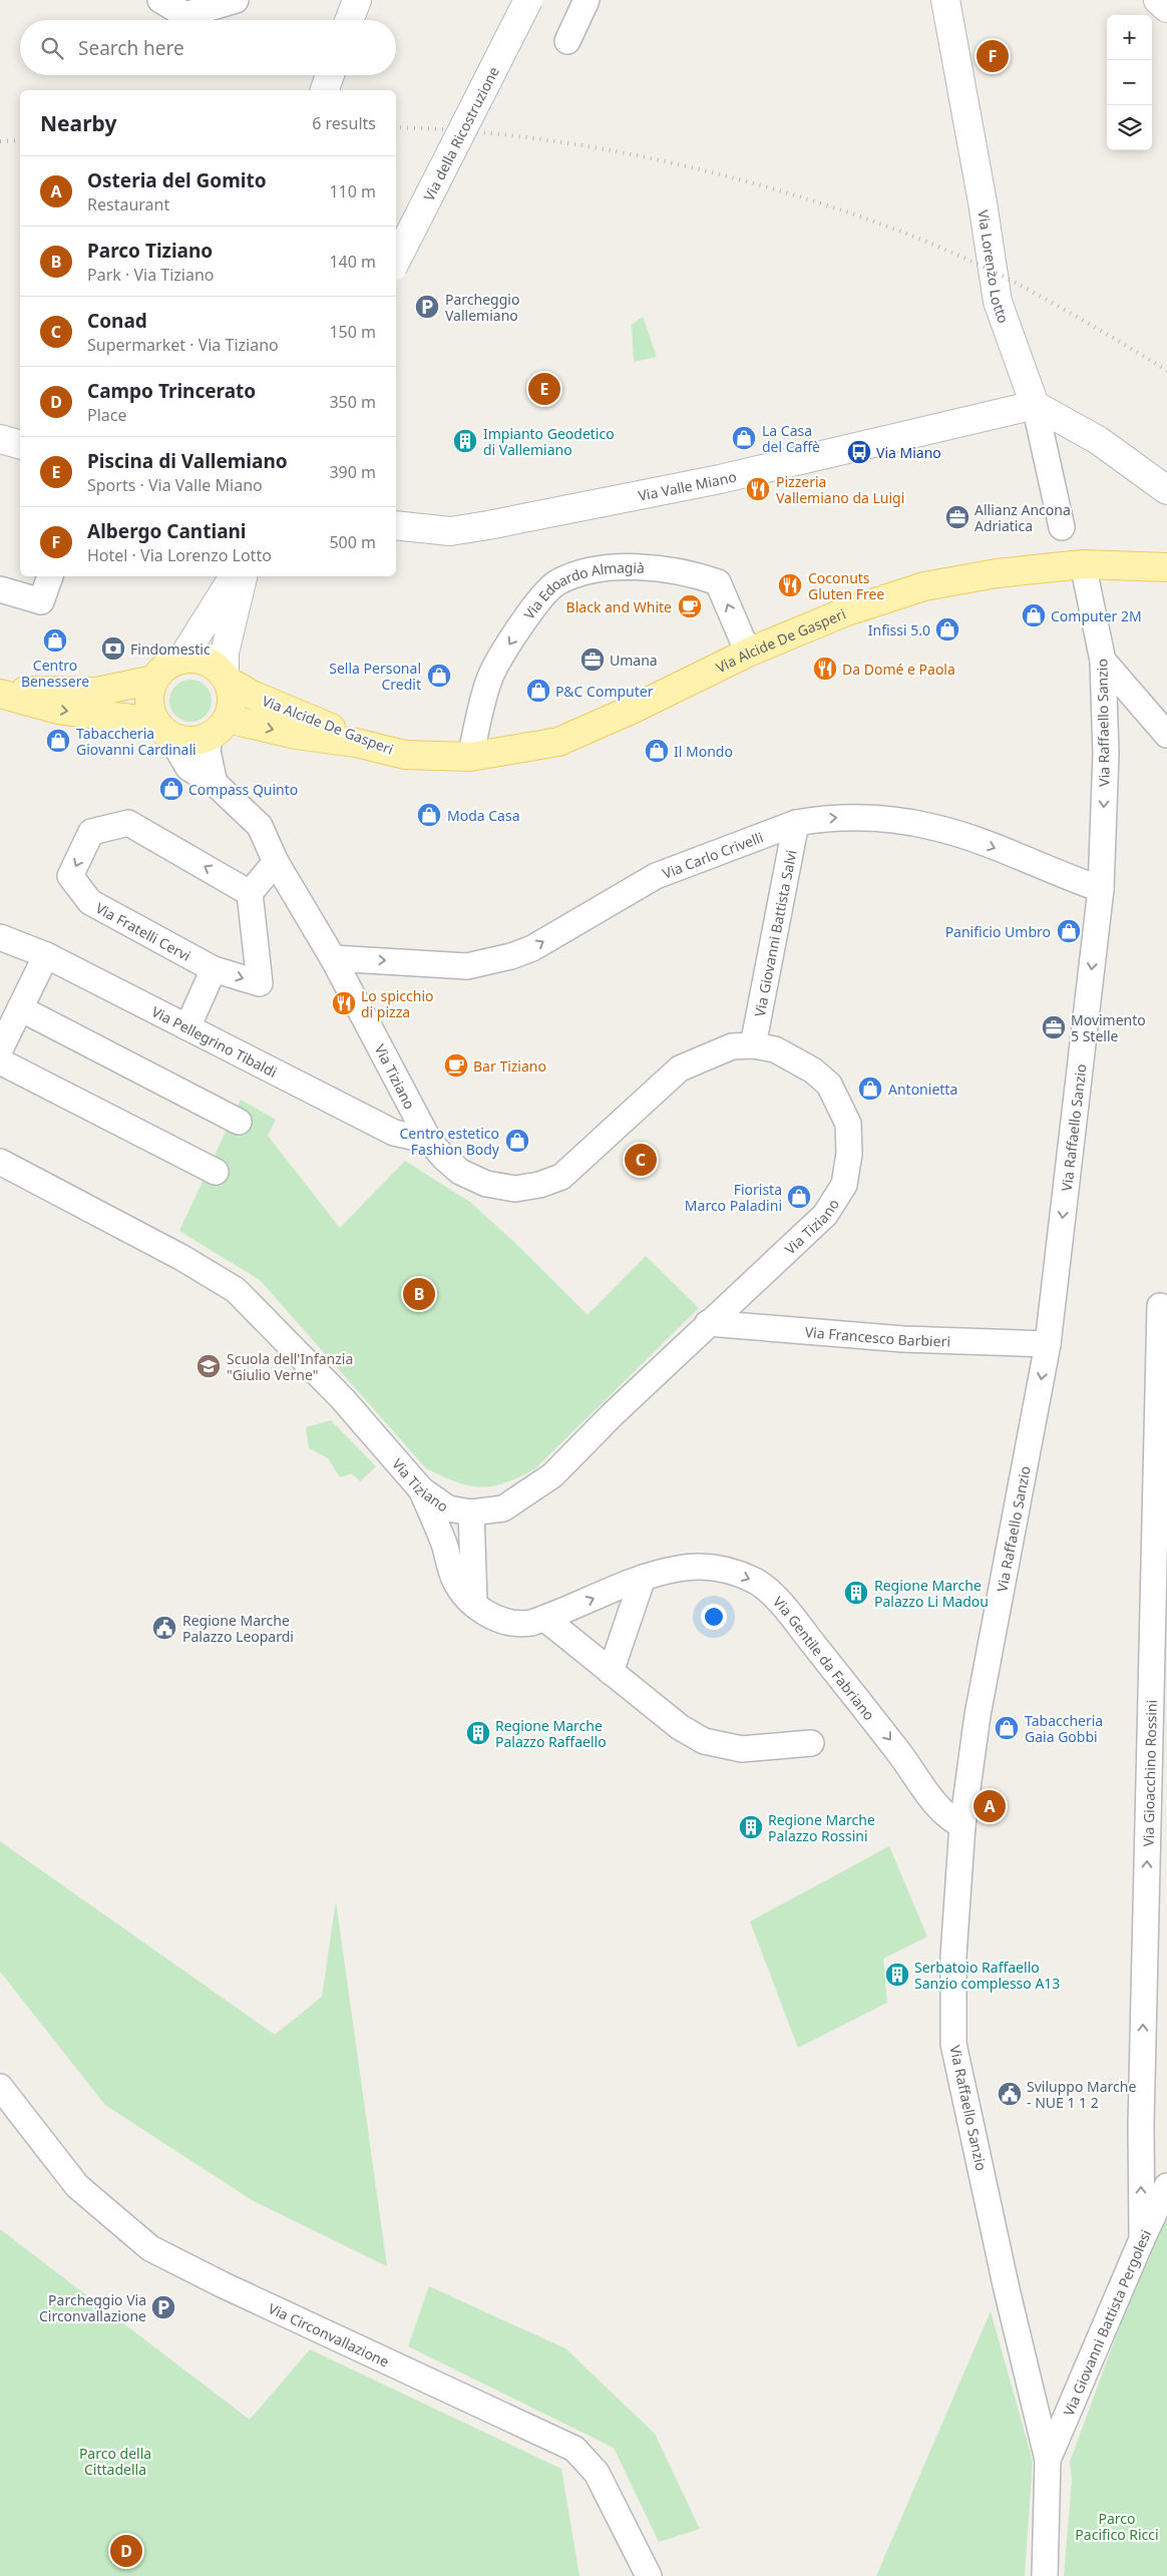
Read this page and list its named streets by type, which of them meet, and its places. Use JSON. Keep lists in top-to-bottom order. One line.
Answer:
{"streets":{"main road":["Via Alcide De Gasperi"],"street":["Via della Ricostruzione","Via Lorenzo Lotto","Via Valle Miano","Via Edoardo Almagià","Via Raffaello Sanzio","Via Carlo Crivelli","Via Fratelli Cervi","Via Giovanni Battista Salvi","Via Pellegrino Tibaldi","Via Tiziano","Via Francesco Barbieri","Via Gentile da Fabriano","Via Gioacchino Rossini","Via Giovanni Battista Pergolesi","Via Circonvallazione"]},"crossings":[["Via Lorenzo Lotto","Via Valle Miano"],["Via Edoardo Almagià","Via Alcide De Gasperi"],["Via Alcide De Gasperi","Via Raffaello Sanzio"],["Via Alcide De Gasperi","Via Tiziano"],["Via Raffaello Sanzio","Via Carlo Crivelli"],["Via Raffaello Sanzio","Via Francesco Barbieri"],["Via Raffaello Sanzio","Via Gentile da Fabriano"],["Via Raffaello Sanzio","Via Giovanni Battista Pergolesi"],["Via Carlo Crivelli","Via Giovanni Battista Salvi"],["Via Carlo Crivelli","Via Tiziano"],["Via Giovanni Battista Salvi","Via Tiziano"],["Via Pellegrino Tibaldi","Via Tiziano"],["Via Tiziano","Via Francesco Barbieri"],["Via Tiziano","Via Gentile da Fabriano"],["Via Gioacchino Rossini","Via Giovanni Battista Pergolesi"]],"one_way":["Via Raffaello Sanzio","Via Carlo Crivelli","Via Gioacchino Rossini"],"parks":["Parco della Cittadella","Parco Pacifico Ricci"],"places":{"parking":["Parcheggio Vallemiano","Parcheggio Via Circonvallazione"],"shop":["La Casa del Caffè","Computer 2M","Infissi 5.0","Centro Benessere","Sella Personal Credit","P&C Computer","Tabaccheria Giovanni Cardinali","Il Mondo","Compass Quinto","Moda Casa","Panificio Umbro","Antonietta","Centro estetico Fashion Body","Fiorista Marco Paladini","Tabaccheria Gaia Gobbi"],"building":["Impianto Geodetico di Vallemiano","Regione Marche Palazzo Li Madou","Regione Marche Palazzo Raffaello","Regione Marche Palazzo Rossini","Serbatoio Raffaello Sanzio complesso A13"],"bus stop":["Via Miano"],"restaurant":["Pizzeria Vallemiano da Luigi","Coconuts Gluten Free","Da Domé e Paola","Lo spicchio di pizza"],"office":["Allianz Ancona Adriatica","Umana","Movimento 5 Stelle"],"cafe":["Black and White","Bar Tiziano"],"bank":["Findomestic"],"school or university":["Scuola dell'Infanzia \"Giulio Verne\""],"public building":["Regione Marche Palazzo Leopardi","Sviluppo Marche - NUE 1 1 2"]},"page":{"map_buttons":["+","−"],"search":"Search here","pins":["F","E","C","B","A","D"],"heading":["Nearby","6 results"],"list":[{"mark":"A","name":"Osteria del Gomito","note":"Restaurant","value":"110 m"},{"mark":"B","name":"Parco Tiziano","note":"Park · Via Tiziano","value":"140 m"},{"mark":"C","name":"Conad","note":"Supermarket · Via Tiziano","value":"150 m"},{"mark":"D","name":"Campo Trincerato","note":"Place","value":"350 m"},{"mark":"E","name":"Piscina di Vallemiano","note":"Sports · Via Valle Miano","value":"390 m"},{"mark":"F","name":"Albergo Cantiani","note":"Hotel · Via Lorenzo Lotto","value":"500 m"}]}}
